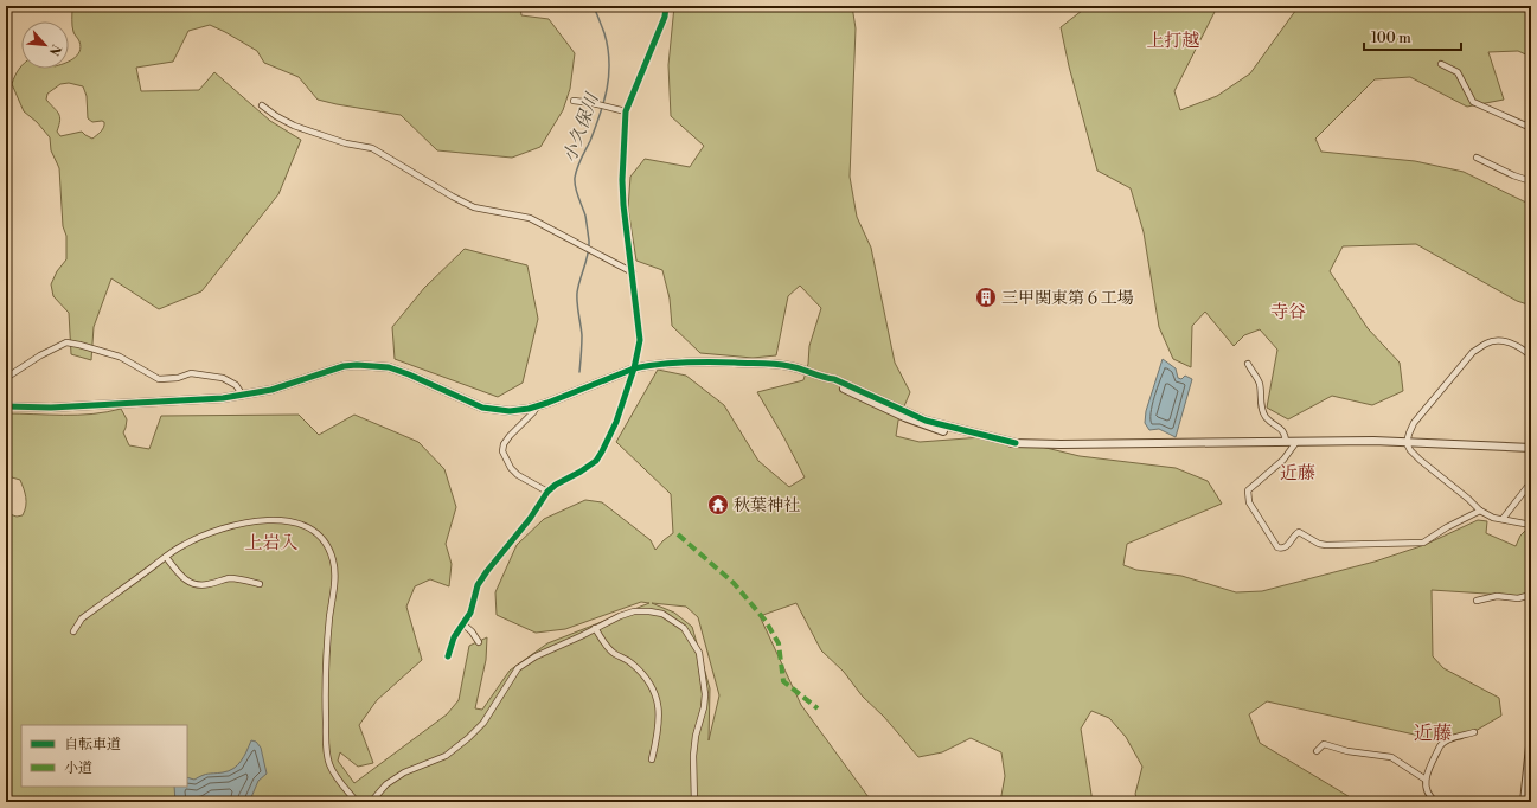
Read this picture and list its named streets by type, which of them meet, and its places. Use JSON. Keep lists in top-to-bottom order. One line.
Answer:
{"districts":["上打越","寺谷","近藤","上岩入","近藤"],"water":["小久保川"],"places":{"building":["三甲関東第６工場"],"temple":["秋葉神社"]},"legend":["自転車道","小道"],"scale_bar":"100 m","north":"bottom right"}
